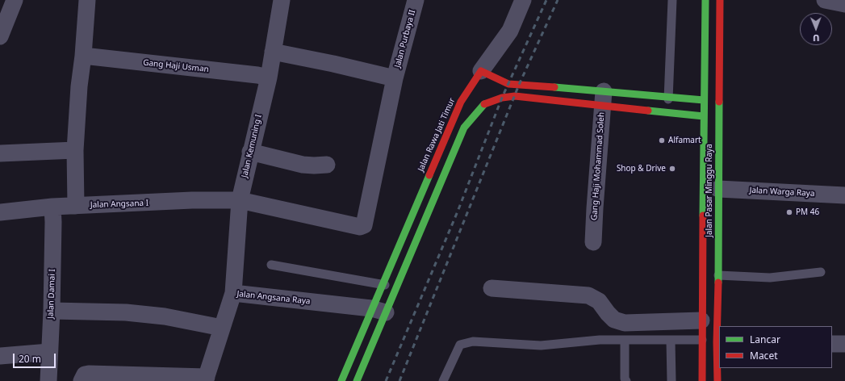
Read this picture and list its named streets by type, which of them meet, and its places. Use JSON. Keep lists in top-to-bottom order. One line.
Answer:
{"streets":{"main road":["Jalan Rawa Jati Timur","Jalan Pasar Minggu Raya"],"street":["Jalan Purbaya II","Gang Haji Usman","Jalan Kemuning I","Gang Haji Mohammad Soleh","Jalan Warga Raya","Jalan Angsana I","Jalan Damai I","Jalan Angsana Raya"]},"crossings":[["Jalan Purbaya II","Jalan Kemuning I"],["Jalan Purbaya II","Jalan Angsana I"],["Gang Haji Usman","Jalan Kemuning I"],["Jalan Rawa Jati Timur","Gang Haji Mohammad Soleh"],["Jalan Rawa Jati Timur","Jalan Pasar Minggu Raya"],["Jalan Rawa Jati Timur","Jalan Angsana Raya"],["Jalan Kemuning I","Jalan Angsana I"],["Jalan Kemuning I","Jalan Angsana Raya"],["Jalan Pasar Minggu Raya","Jalan Warga Raya"],["Jalan Angsana I","Jalan Damai I"]],"places":["Alfamart","Shop & Drive","PM 46"],"legend":["Lancar","Macet"],"scale_bar":"20 m","north":"bottom"}
